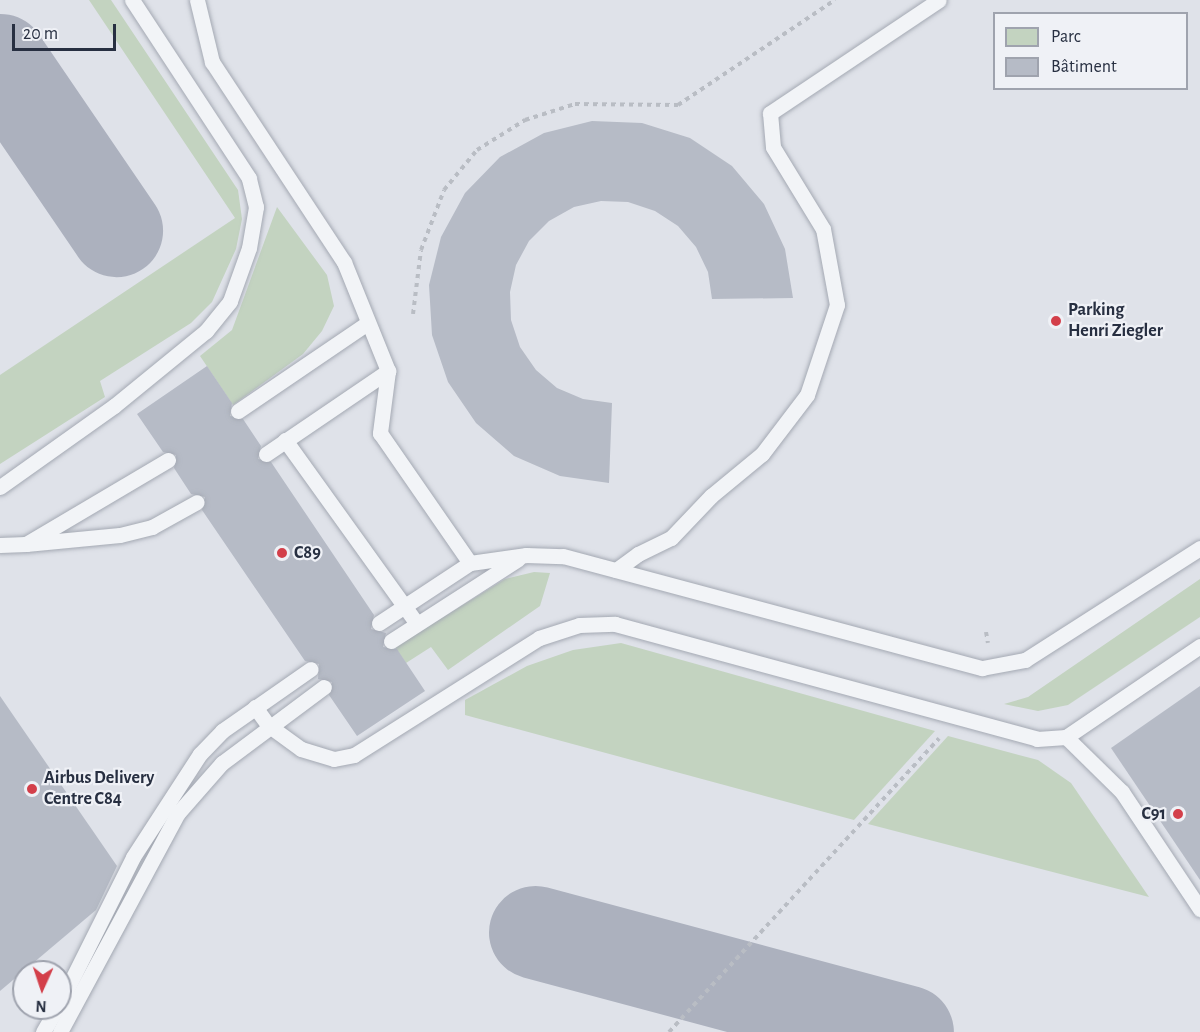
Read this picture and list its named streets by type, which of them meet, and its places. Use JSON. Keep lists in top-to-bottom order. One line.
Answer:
{"places":["Parking Henri Ziegler","C89","Airbus Delivery Centre C84","C91"],"legend":["Parc","Bâtiment"],"scale_bar":"20 m","north":"bottom"}
